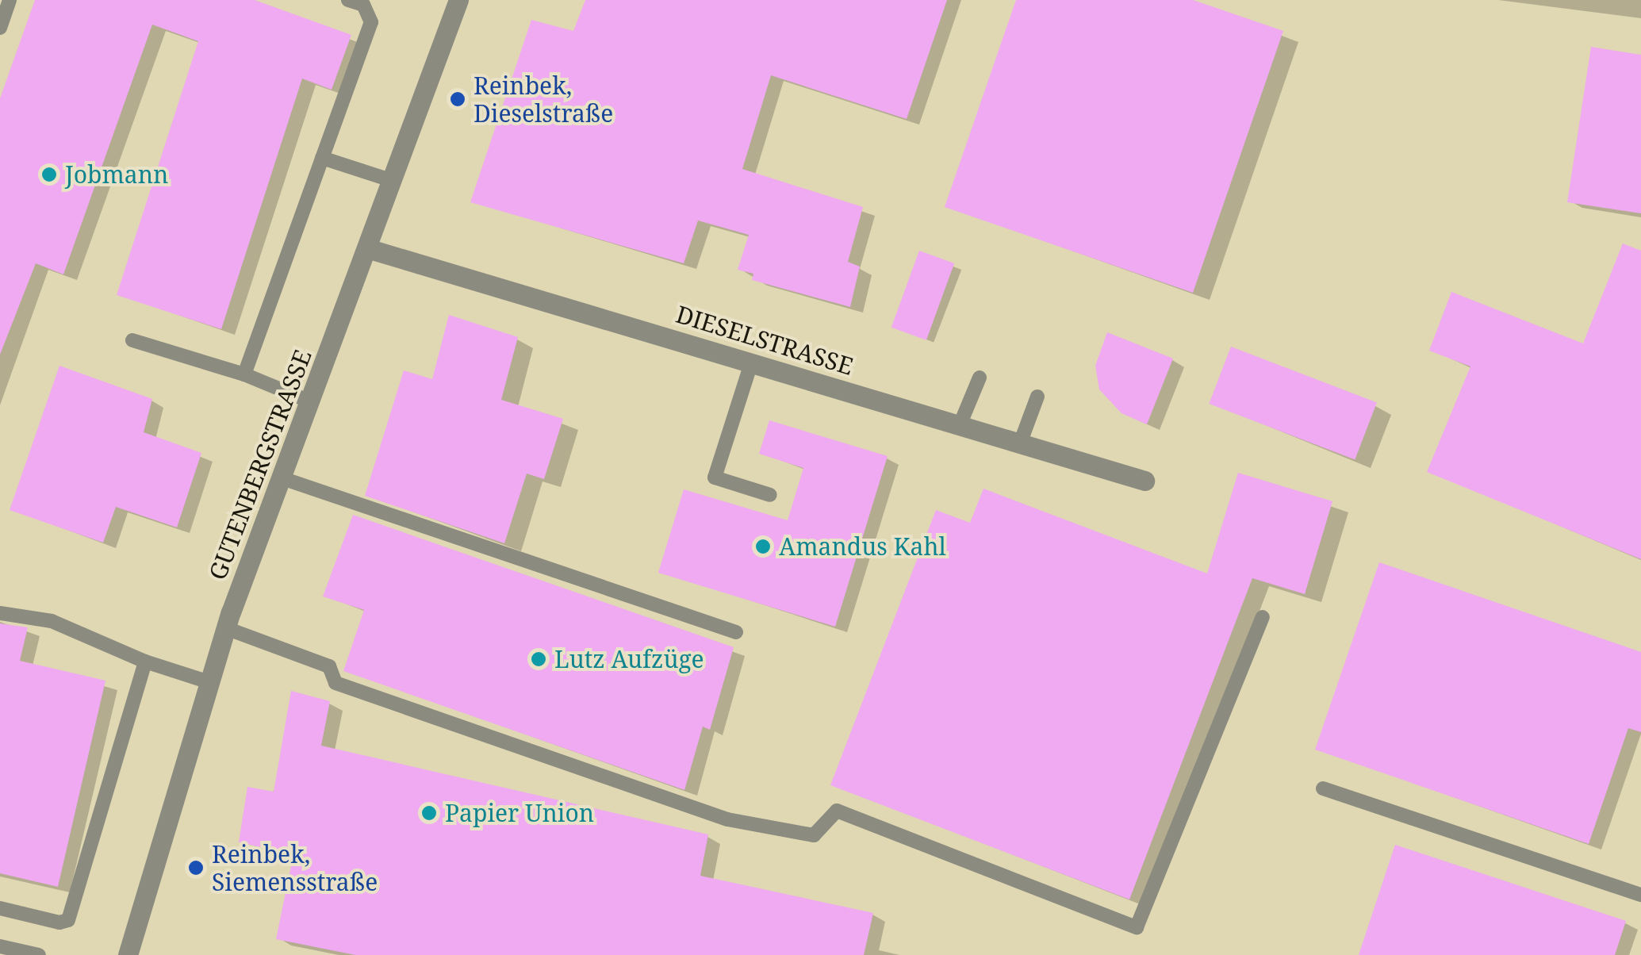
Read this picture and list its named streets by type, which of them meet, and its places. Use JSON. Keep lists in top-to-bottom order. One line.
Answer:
{"streets":{"street":["DIESELSTRASSE","GUTENBERGSTRASSE"]},"crossings":[["DIESELSTRASSE","GUTENBERGSTRASSE"]],"places":["Reinbek, Dieselstraße","Jobmann","Amandus Kahl","Lutz Aufzüge","Papier Union","Reinbek, Siemensstraße"]}
